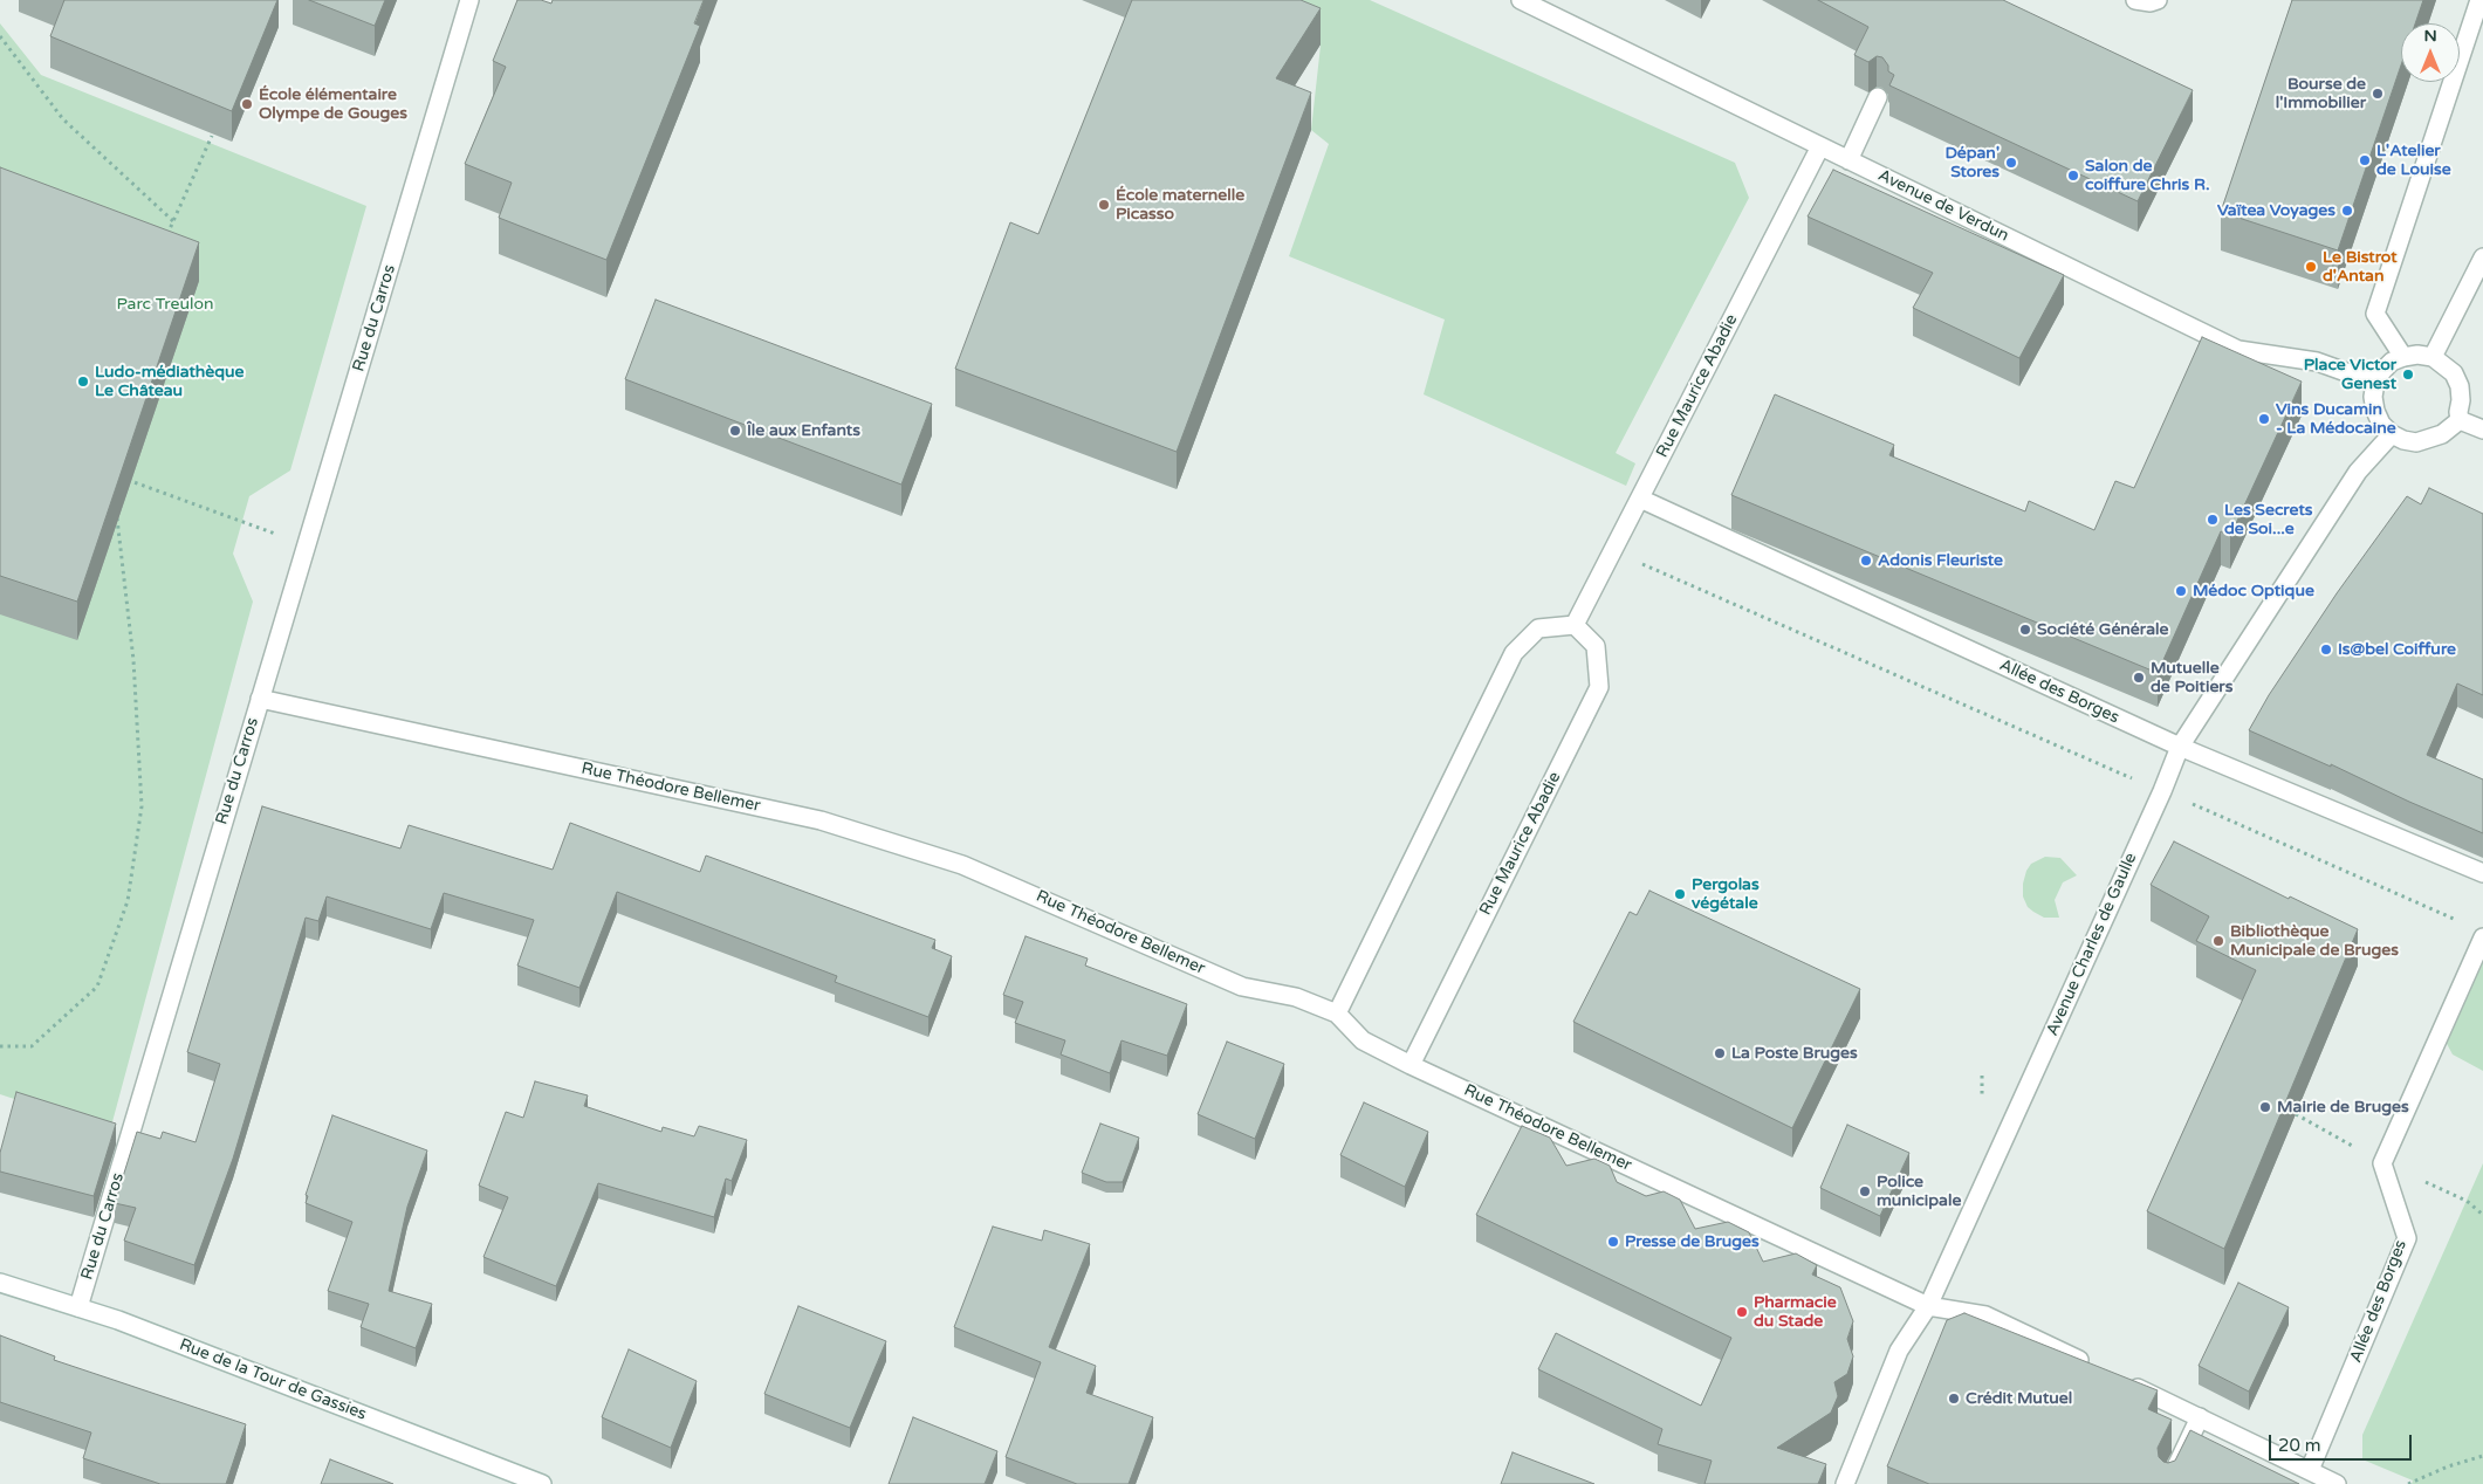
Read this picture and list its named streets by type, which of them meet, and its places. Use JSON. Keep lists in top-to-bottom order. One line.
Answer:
{"streets":{"street":["Avenue de Verdun","Rue du Carros","Rue Maurice Abadie","Allée des Borges","Rue Théodore Bellemer","Avenue Charles de Gaulle","Rue de la Tour de Gassies"]},"crossings":[["Avenue de Verdun","Rue Maurice Abadie"],["Avenue de Verdun","Avenue Charles de Gaulle"],["Rue du Carros","Rue Théodore Bellemer"],["Rue du Carros","Rue de la Tour de Gassies"],["Rue Maurice Abadie","Allée des Borges"],["Rue Maurice Abadie","Rue Théodore Bellemer"],["Allée des Borges","Avenue Charles de Gaulle"],["Rue Théodore Bellemer","Avenue Charles de Gaulle"]],"parks":["Parc Treulon"],"places":["Bourse de l'Immobilier","École élémentaire Olympe de Gouges","L'Atelier de Louise","Dépan' Stores","Salon de coiffure Chris R.","École maternelle Picasso","Vaïtea Voyages","Le Bistrot d'Antan","Place Victor Genest","Ludo-médiathèque Le Château","Vins Ducamin - La Médocaine","Île aux Enfants","Les Secrets de Soi...e","Adonis Fleuriste","Médoc Optique","Société Générale","Is@bel Coiffure","Mutuelle de Poitiers","Pergolas végétale","Bibliothèque Municipale de Bruges","La Poste Bruges","Mairie de Bruges","Police municipale","Presse de Bruges","Pharmacie du Stade","Crédit Mutuel"],"scale_bar":"20 m","north":"top"}
